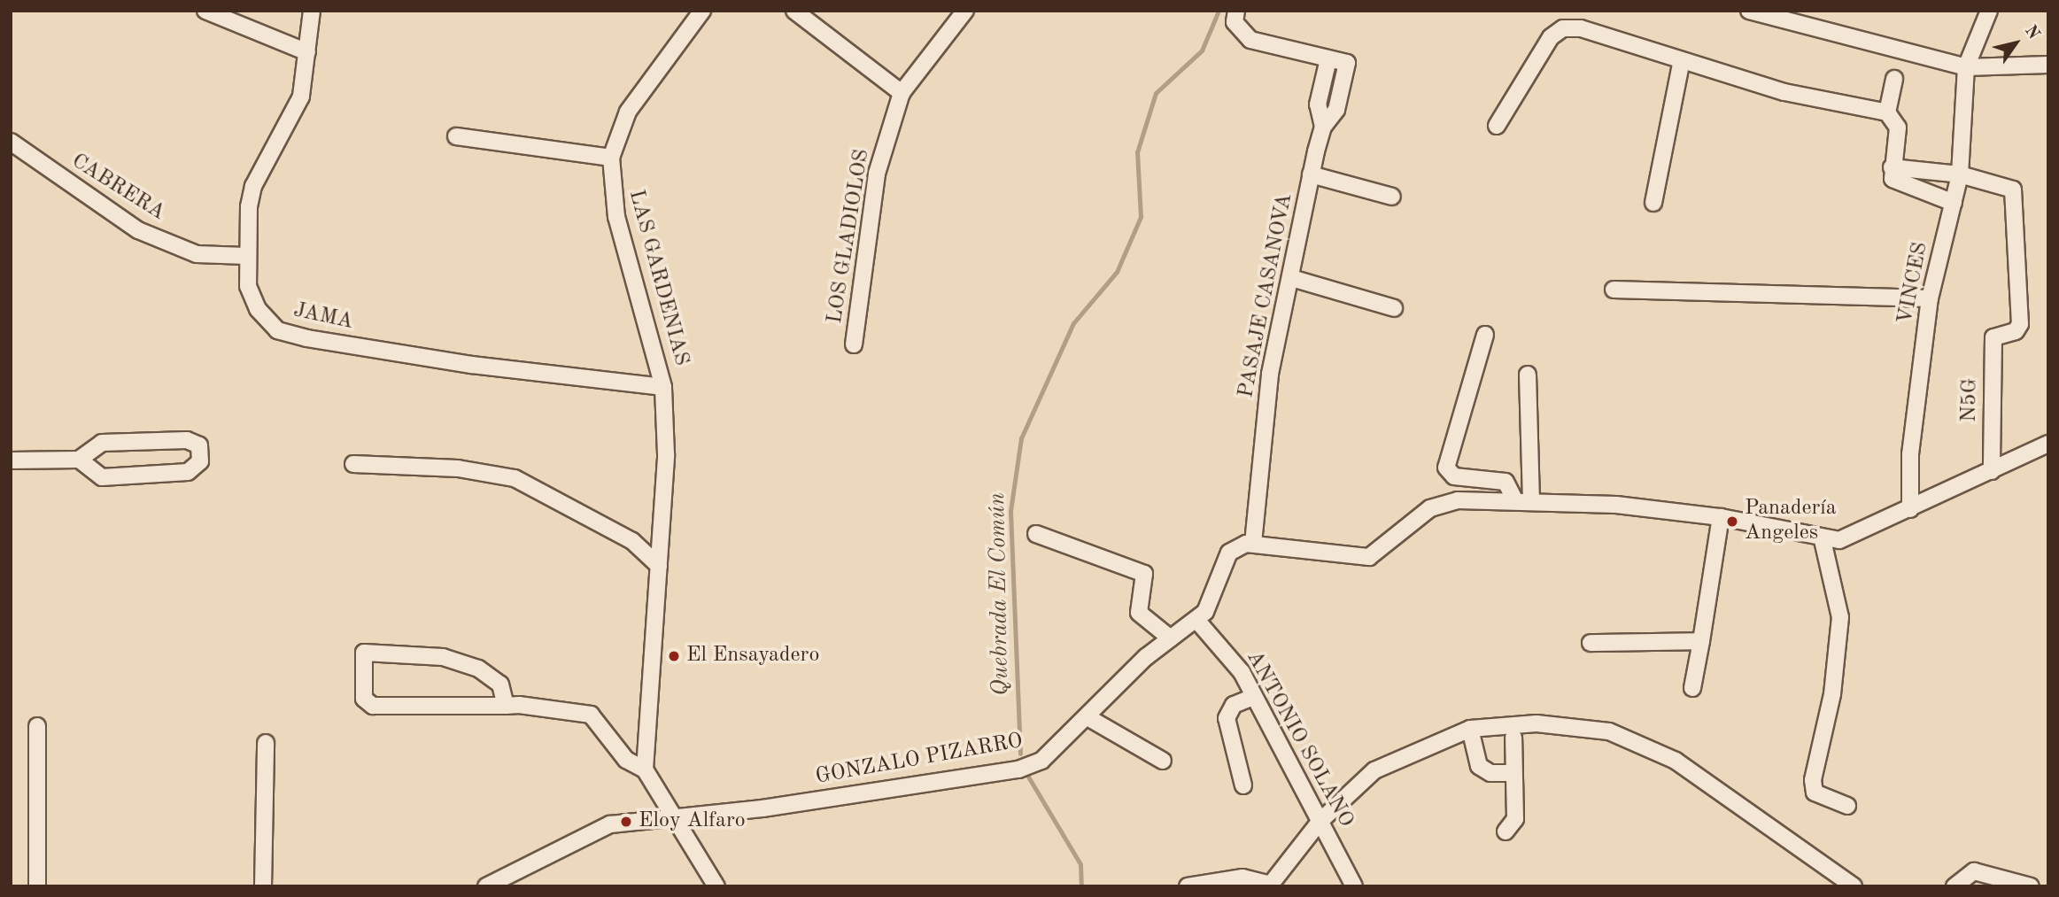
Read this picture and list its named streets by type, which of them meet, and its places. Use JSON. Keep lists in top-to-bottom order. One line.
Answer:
{"streets":{"street":["CABRERA","LOS GLADIOLOS","LAS GARDENIAS","VINCES","PASAJE CASANOVA","JAMA","N5G","ANTONIO SOLANO","GONZALO PIZARRO"]},"crossings":[["CABRERA","JAMA"],["LAS GARDENIAS","JAMA"],["VINCES","N5G"],["PASAJE CASANOVA","GONZALO PIZARRO"],["ANTONIO SOLANO","GONZALO PIZARRO"]],"water":["Quebrada El Común"],"places":["Panadería Angeles","El Ensayadero","Eloy Alfaro"],"north":"top right"}
